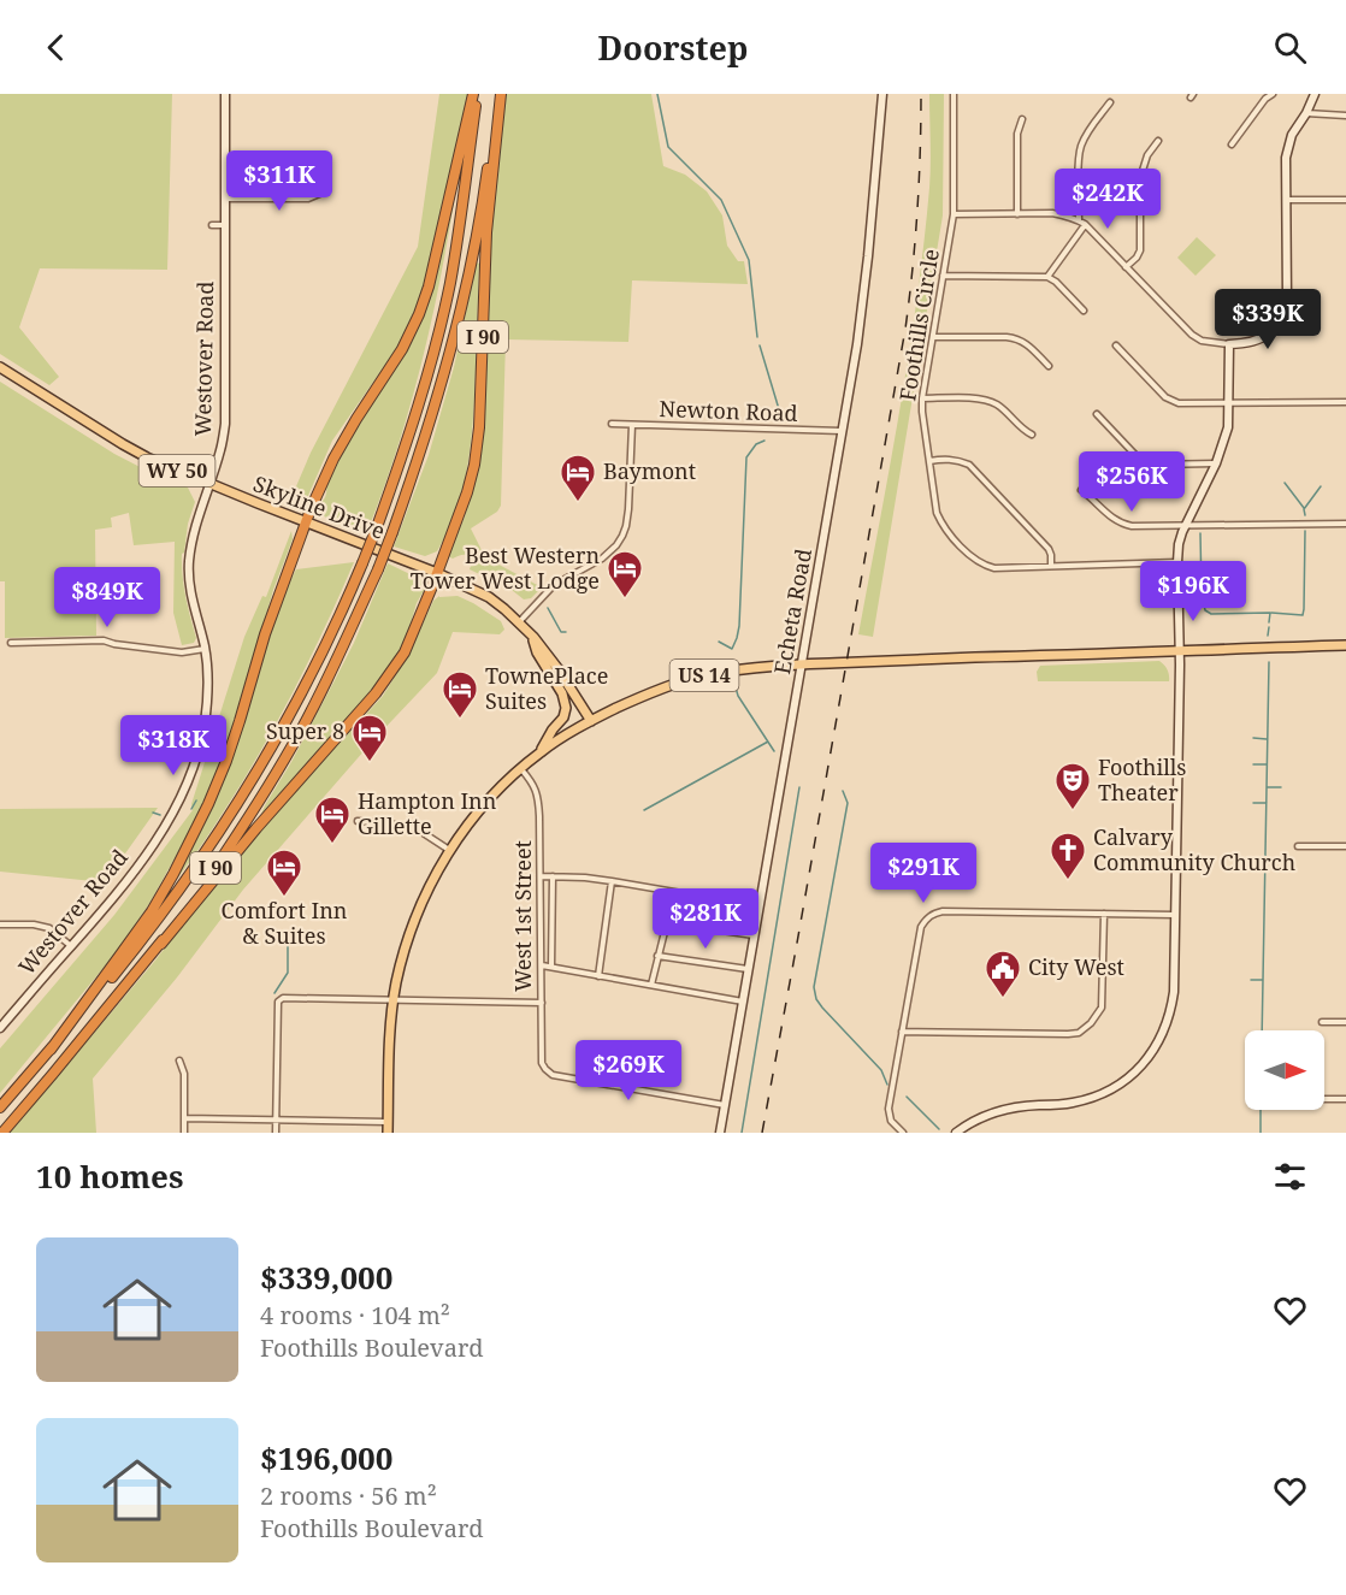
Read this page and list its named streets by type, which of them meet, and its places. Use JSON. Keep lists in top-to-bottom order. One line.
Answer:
{"streets":{"highway":["I 90"],"main road":["WY 50","Skyline Drive","US 14"],"street":["Foothills Circle","Westover Road","Newton Road","Echeta Road","West 1st Street"]},"crossings":[["I 90","Skyline Drive"],["Westover Road","Skyline Drive"],["Newton Road","Echeta Road"],["Skyline Drive","US 14"],["Echeta Road","US 14"],["Echeta Road","West 1st Street"]],"places":{"hotel":["Baymont","Best Western Tower West Lodge","TownePlace Suites","Super 8","Hampton Inn Gillette","Comfort Inn & Suites"],"theatre":["Foothills Theater"],"church":["Calvary Community Church"],"public building":["City West"]},"north":"right","page":{"header":"Doorstep","price":["$311K","$242K","$339K","$256K","$196K","$849K","$318K","$291K","$281K","$269K"],"heading":"10 homes","list":[{"name":"$339,000","note":"4 rooms · 104 m² · Foothills Boulevard"},{"name":"$196,000","note":"2 rooms · 56 m² · Foothills Boulevard"}]}}
